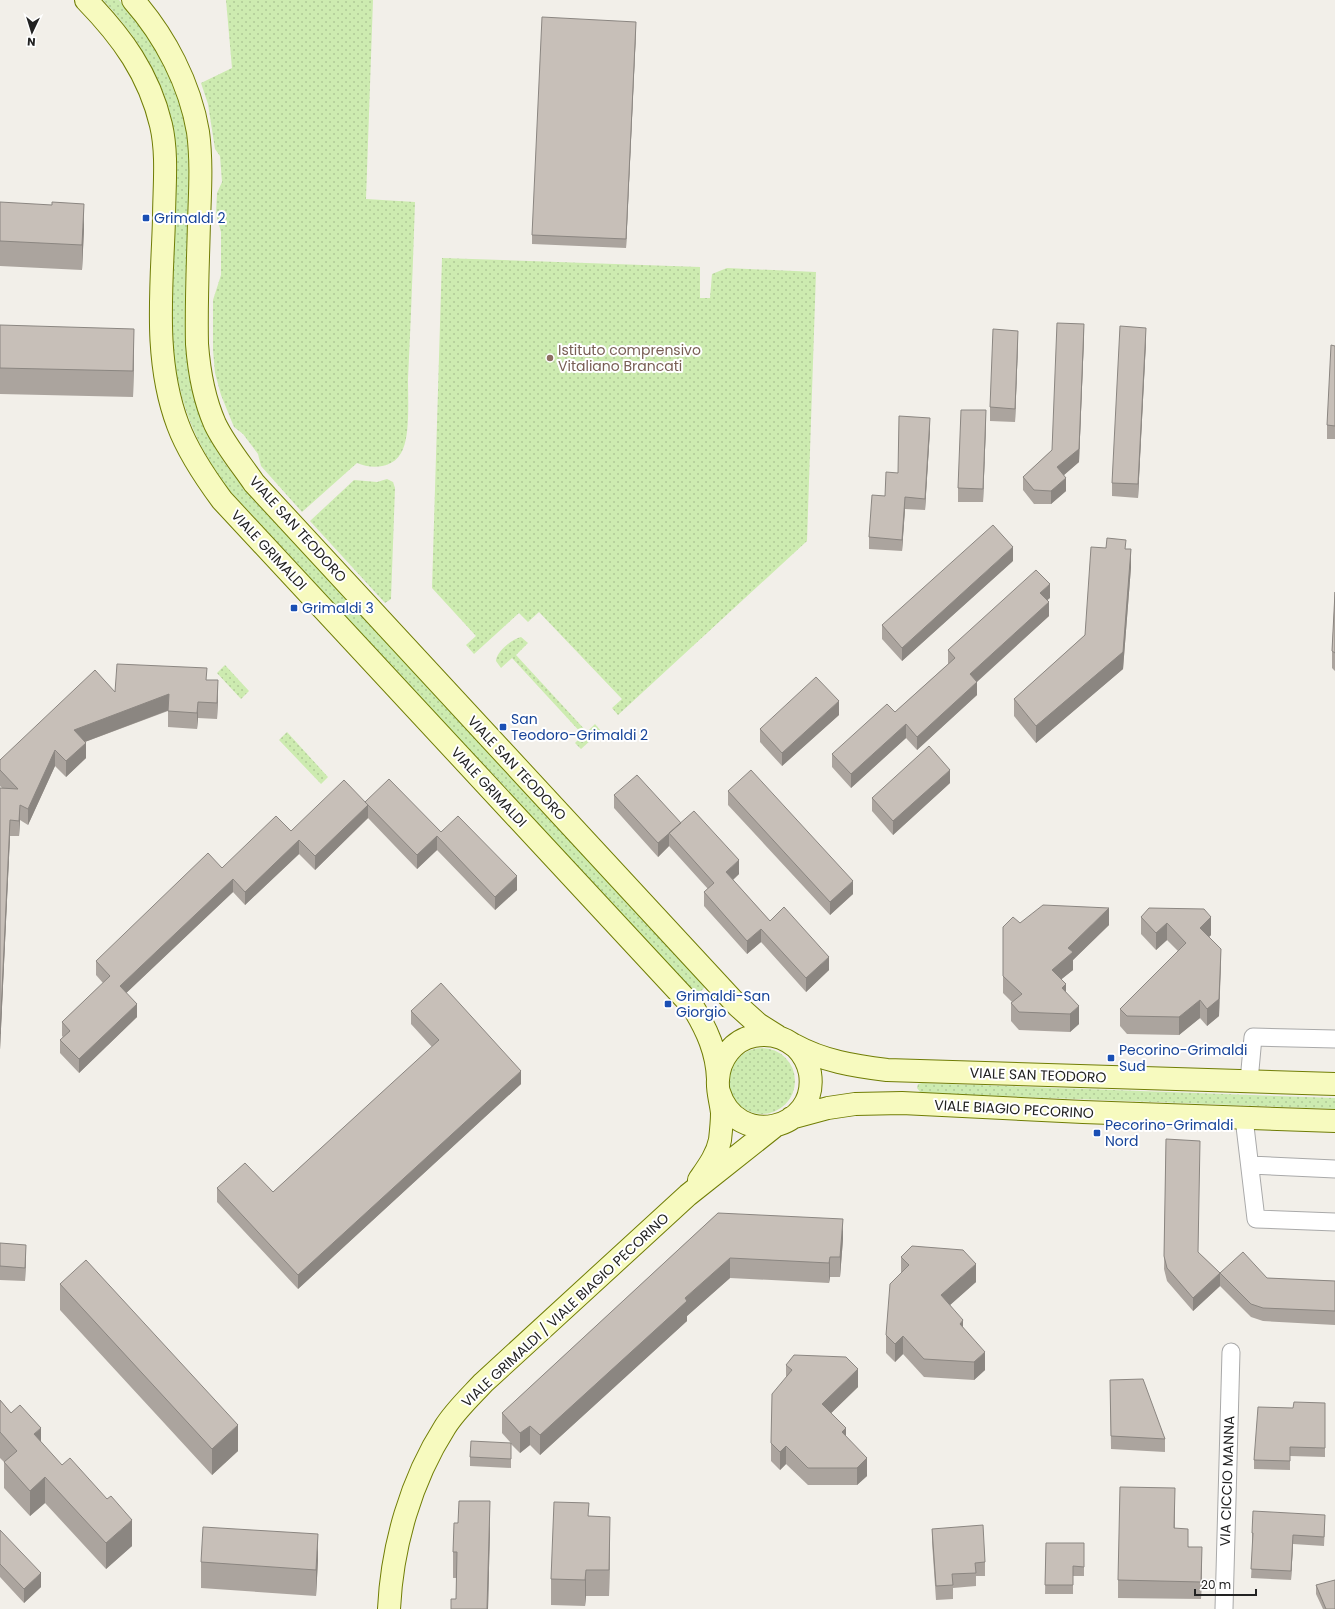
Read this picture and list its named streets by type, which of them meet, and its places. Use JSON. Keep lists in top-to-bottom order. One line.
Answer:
{"streets":{"main road":["VIALE SAN TEODORO","VIALE GRIMALDI","VIALE BIAGIO PECORINO","VIALE GRIMALDI / VIALE BIAGIO PECORINO"],"street":["VIA CICCIO MANNA"]},"crossings":[["VIALE SAN TEODORO","VIALE GRIMALDI"],["VIALE SAN TEODORO","VIALE BIAGIO PECORINO"],["VIALE GRIMALDI","VIALE BIAGIO PECORINO"],["VIALE GRIMALDI","VIALE GRIMALDI / VIALE BIAGIO PECORINO"]],"places":{"transit":["Grimaldi 2","Grimaldi 3","San Teodoro-Grimaldi 2","Grimaldi-San Giorgio","Pecorino-Grimaldi Sud","Pecorino-Grimaldi Nord"],"other":["Istituto comprensivo Vitaliano Brancati"]},"scale_bar":"20 m","north":"bottom"}
